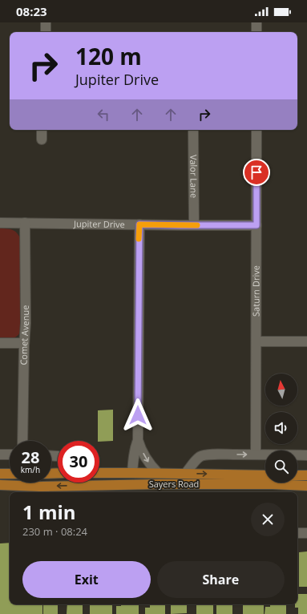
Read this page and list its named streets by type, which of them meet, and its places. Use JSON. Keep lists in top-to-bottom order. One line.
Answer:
{"streets":{"main road":["Sayers Road"],"street":["Valor Lane","Jupiter Drive","Saturn Drive","Comet Avenue"]},"crossings":[["Valor Lane","Jupiter Drive"],["Jupiter Drive","Saturn Drive"],["Jupiter Drive","Comet Avenue"],["Saturn Drive","Sayers Road"]],"north":"top","page":{"status":"08:23","turn":["120 m","Jupiter Drive"],"speed":"28 km/h","limit":"30","heading":["1 min","230 m · 08:24"],"buttons":["Exit","Share"]}}
